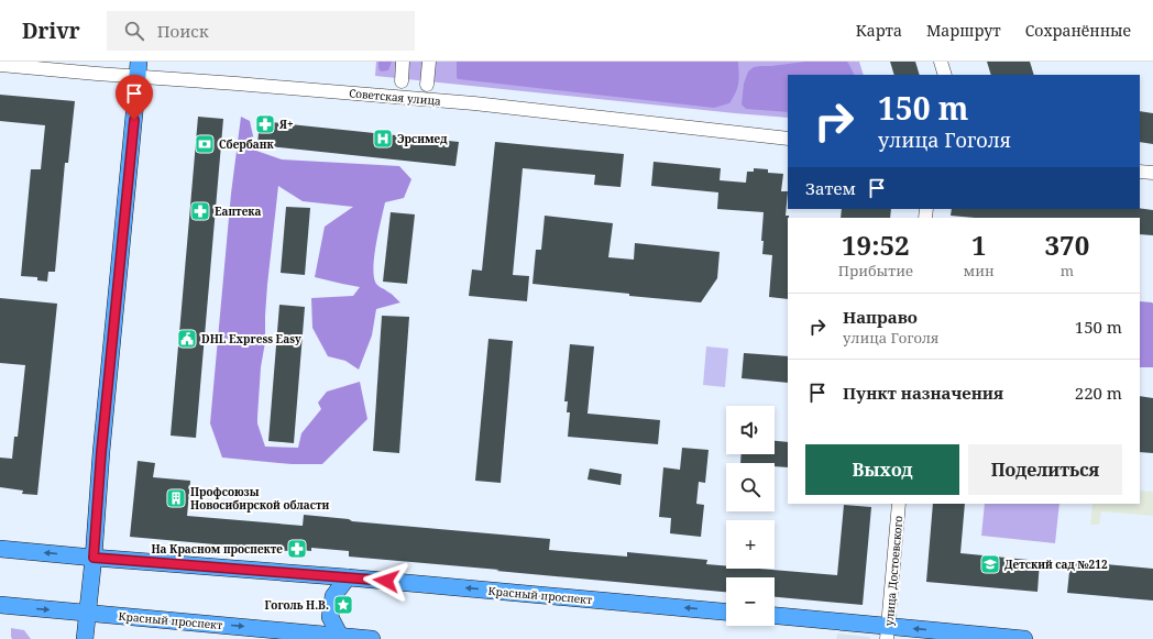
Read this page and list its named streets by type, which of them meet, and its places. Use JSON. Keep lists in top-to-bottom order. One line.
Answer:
{"streets":{"main road":["Красный проспект"],"street":["Советская улица","улица Достоевского"]},"places":{"pharmacy":["Я+","Еаптека","На Красном проспекте"],"hospital":["Эрсимед"],"bank":["Сбербанк"],"public building":["DHL Express Easy"],"building":["Профсоюзы Новосибирской области"],"school or university":["Детский сад №212"],"place":["Гоголь Н.В."]},"page":{"header":"Drivr","search":"Поиск","nav":["Карта","Маршрут","Сохранённые"],"turn":["150 m","улица Гоголя"],"then":"Затем","eta":["19:52","Прибытие","1","мин","370","m"],"list":[{"name":"Направо","note":"улица Гоголя","value":"150 m"},{"name":"Пункт назначения","value":"220 m"}],"map_buttons":["+","−"],"buttons":["Выход","Поделиться"]}}
